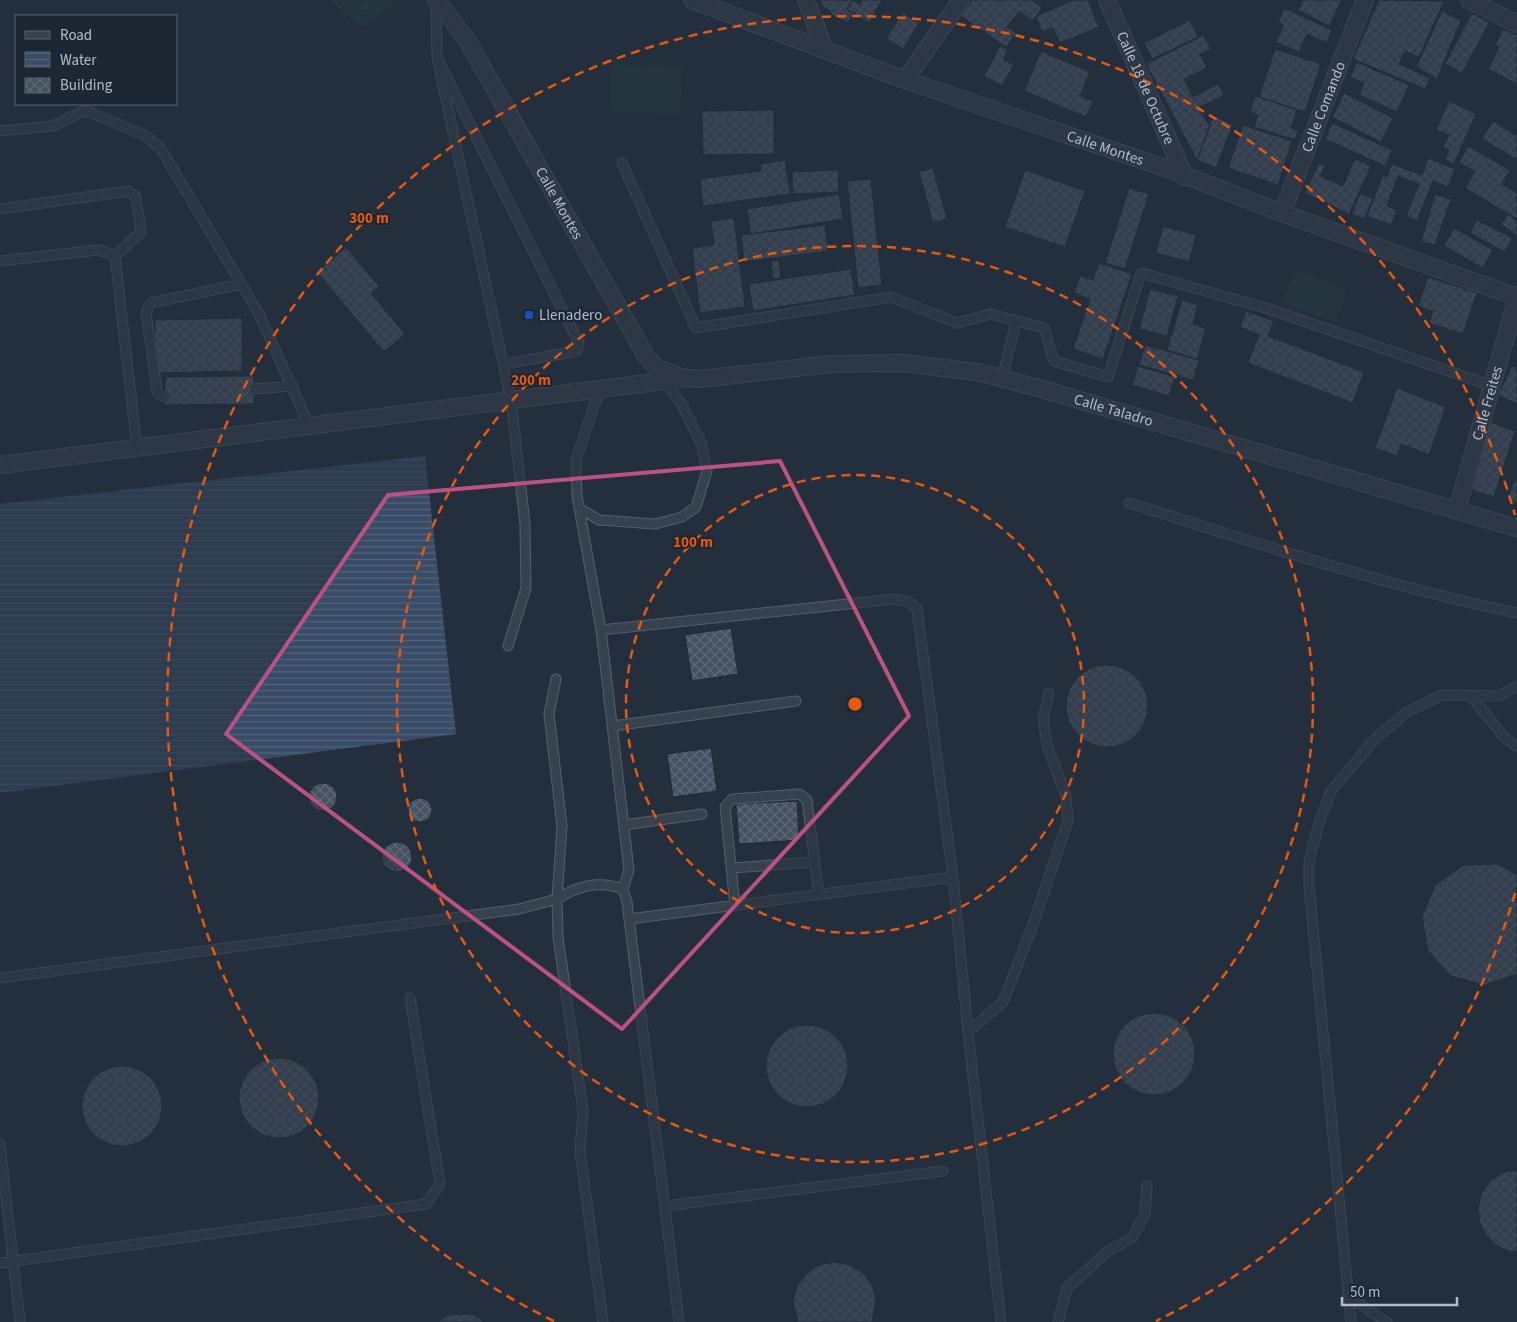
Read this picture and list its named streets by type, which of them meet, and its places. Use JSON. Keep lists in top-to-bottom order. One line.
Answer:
{"streets":{"street":["Calle 18 de Octubre","Calle Comando","Calle Montes","Calle Freites","Calle Taladro"]},"crossings":[["Calle 18 de Octubre","Calle Montes"],["Calle Comando","Calle Montes"],["Calle Montes","Calle Freites"],["Calle Montes","Calle Taladro"],["Calle Freites","Calle Taladro"]],"places":{"transit":["Llenadero"]},"legend":["Road","Water","Building"],"scale_bar":"50 m","rings":["300 m","200 m","100 m"]}
